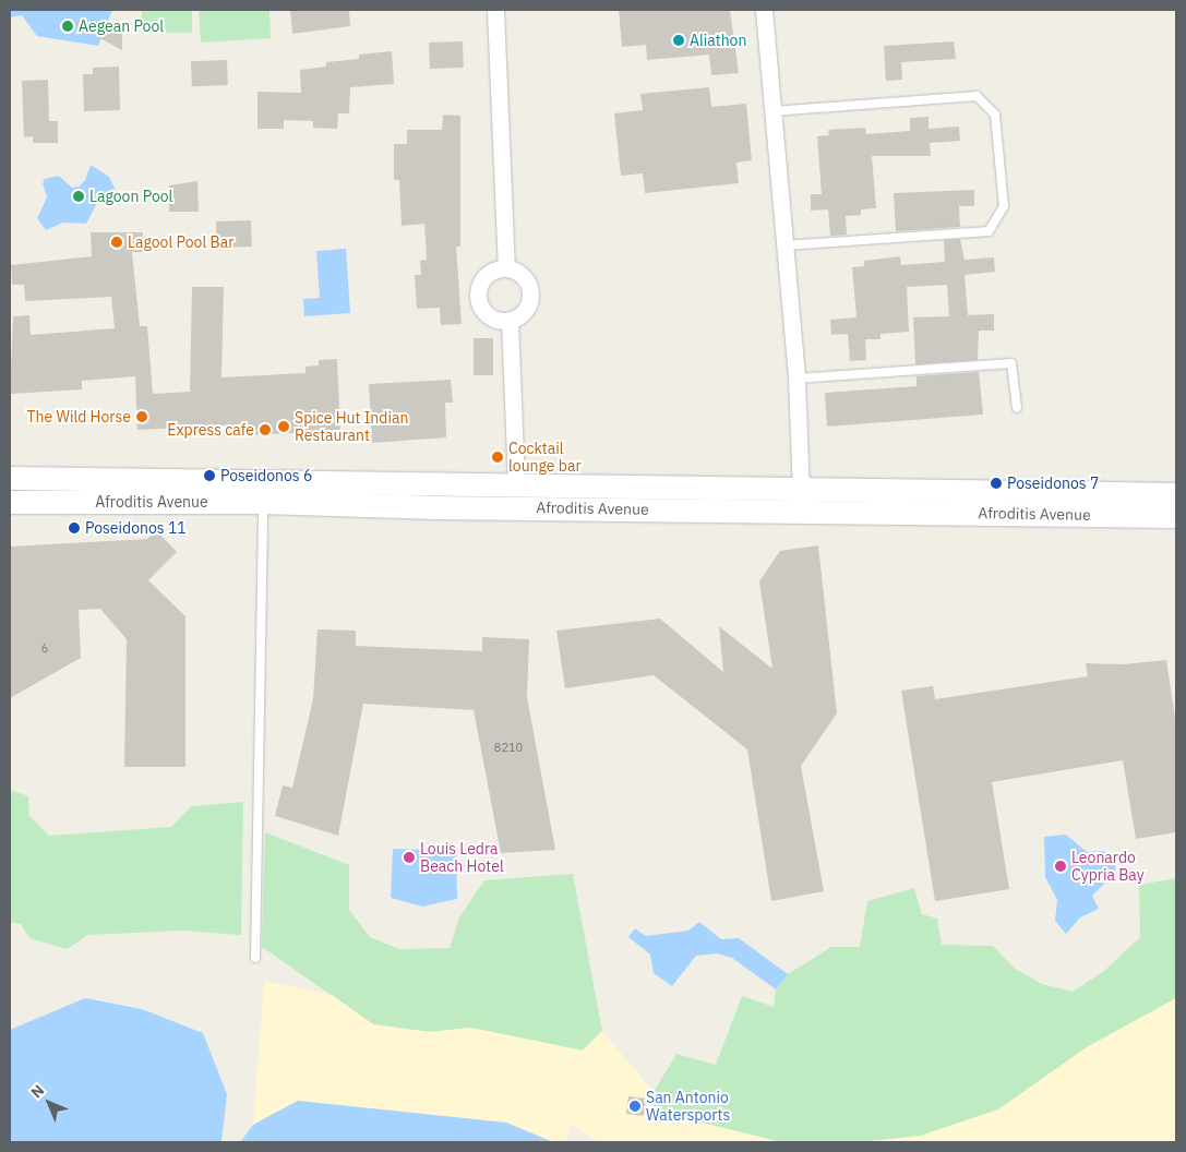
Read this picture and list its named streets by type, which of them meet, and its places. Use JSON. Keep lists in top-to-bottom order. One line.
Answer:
{"streets":{"main road":["Afroditis Avenue"]},"places":["Aegean Pool","Aliathon","Lagoon Pool","Lagool Pool Bar","The Wild Horse","Spice Hut Indian Restaurant","Express cafe","Cocktail lounge bar","Poseidonos 6","Poseidonos 7","Poseidonos 11","Louis Ledra Beach Hotel","Leonardo Cypria Bay","San Antonio Watersports"],"house_numbers":["6","8210"],"north":"top left"}
